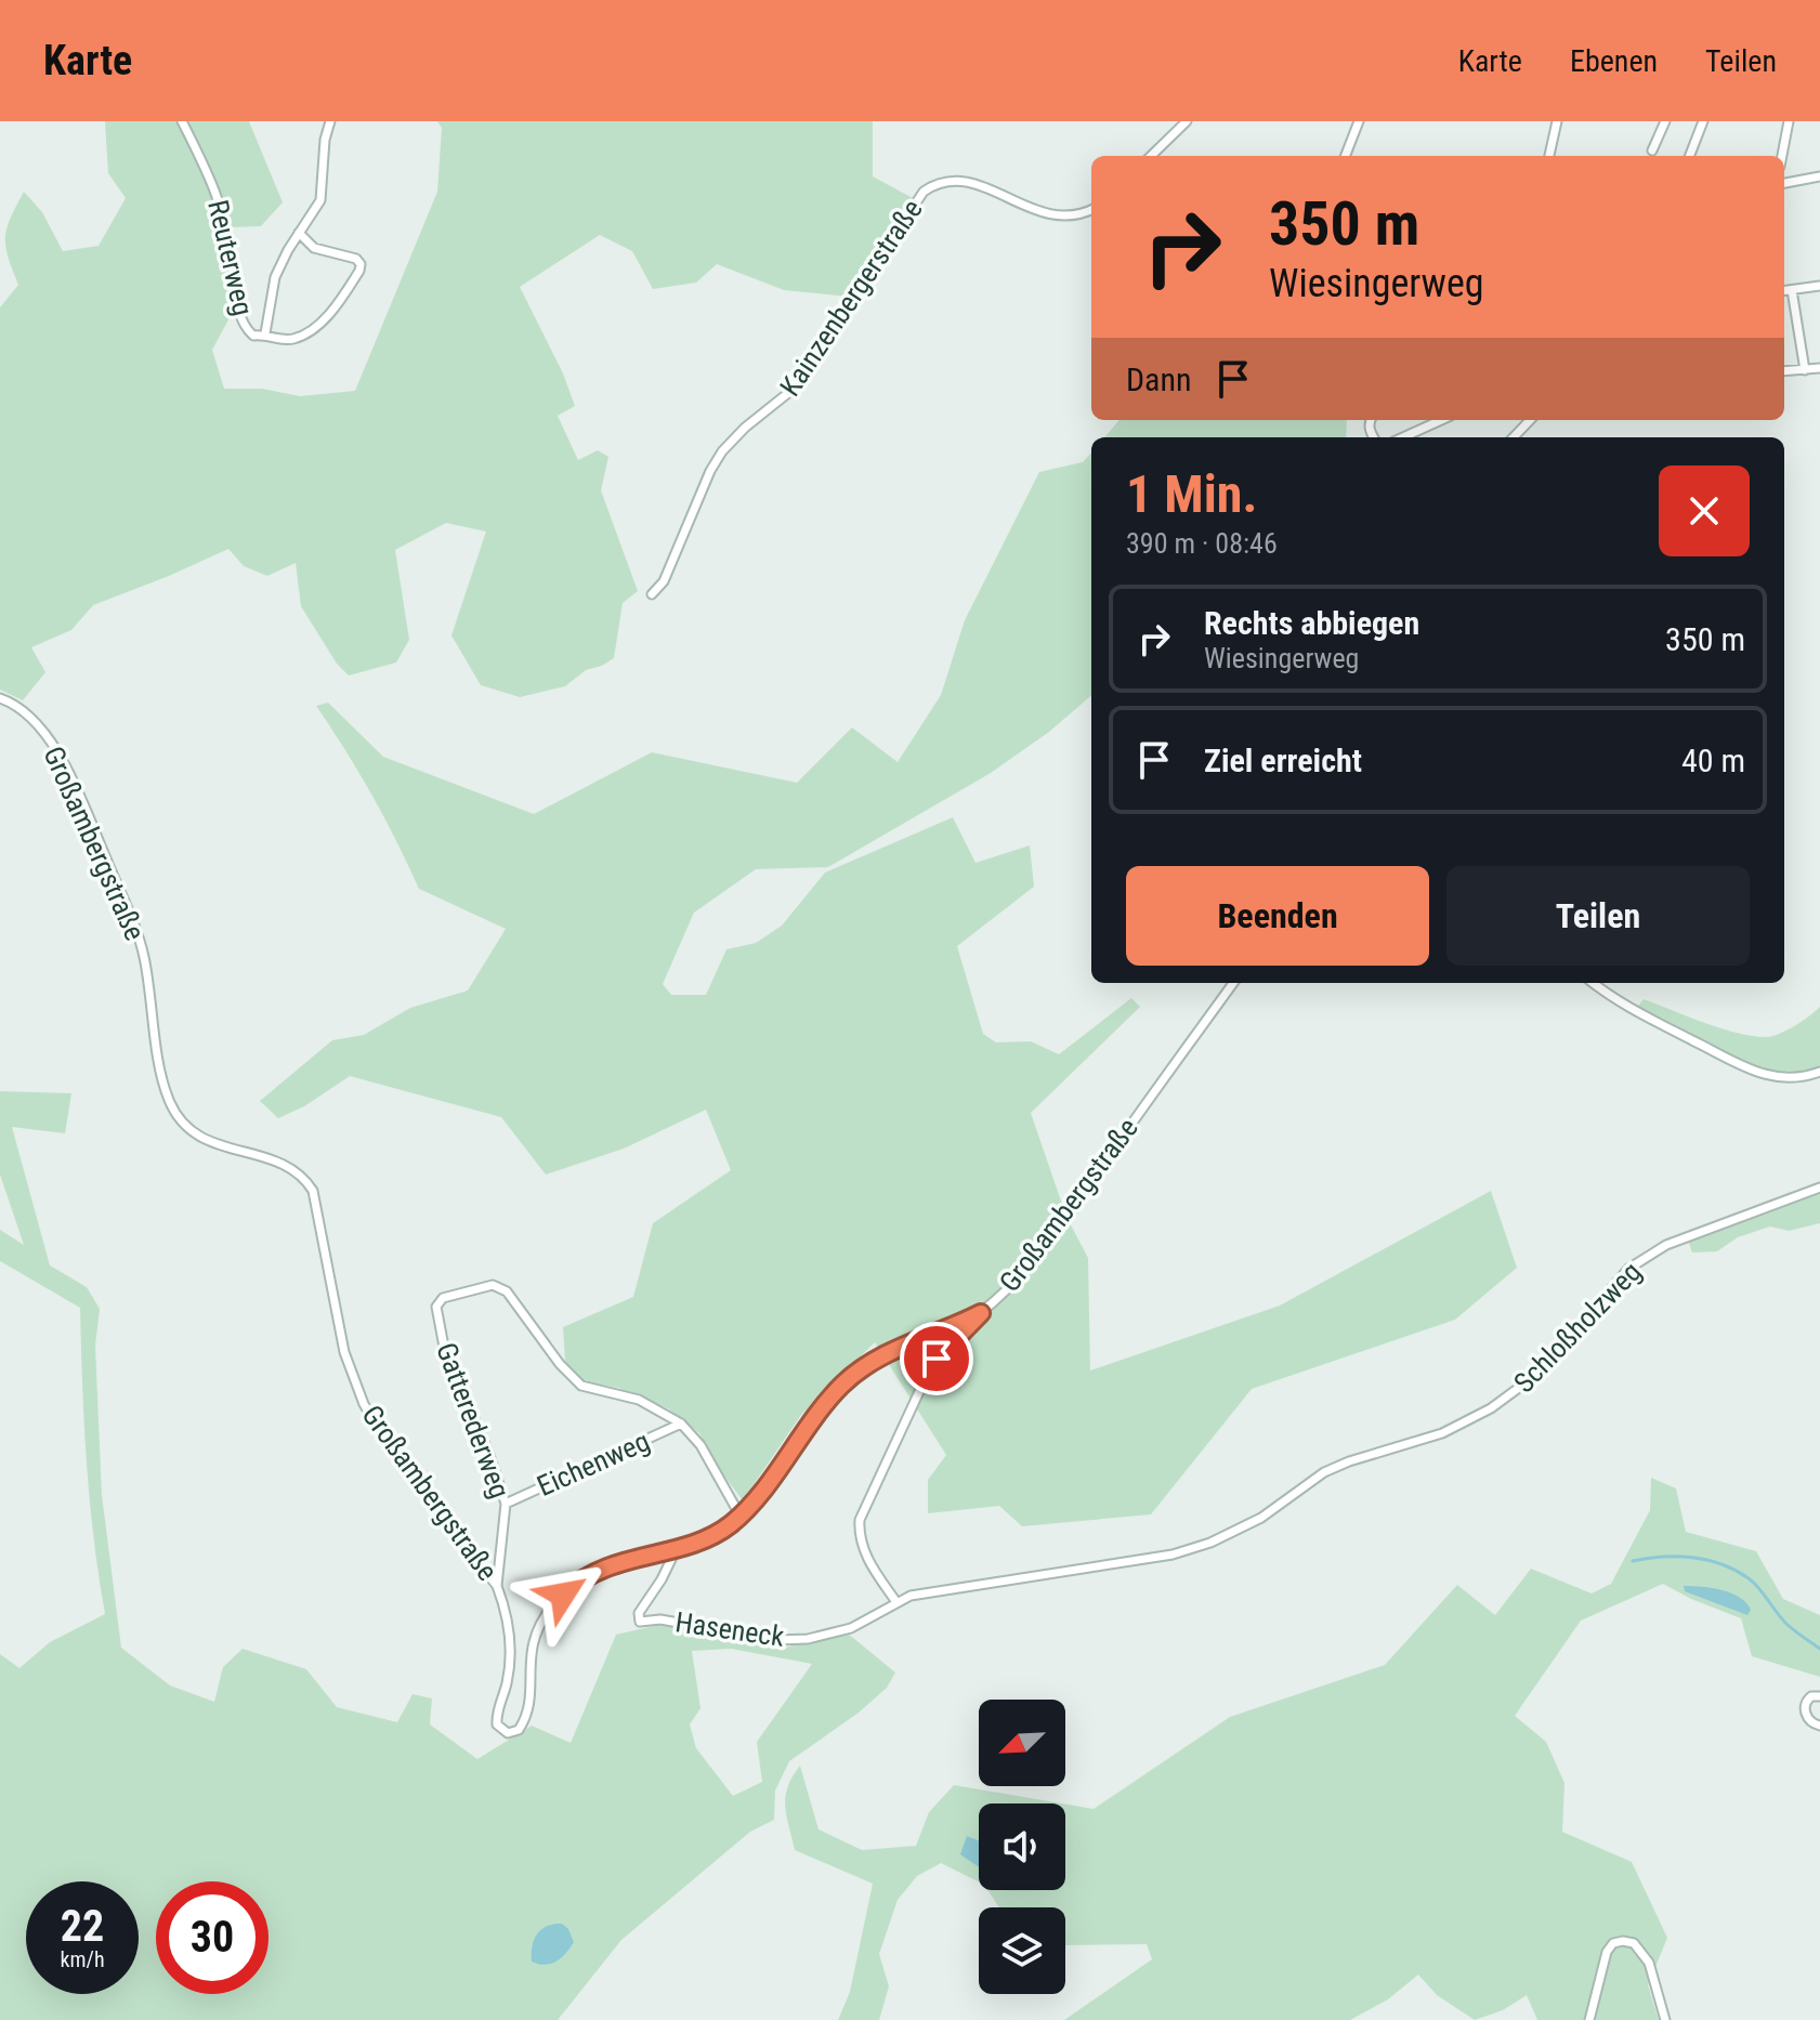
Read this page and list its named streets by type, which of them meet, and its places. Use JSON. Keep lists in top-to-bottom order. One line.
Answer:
{"streets":{"street":["Reuterweg","Kainzenbergerstraße","Großambergstraße","Schloßholzweg","Gatterederweg","Eichenweg","Haseneck"]},"crossings":[["Großambergstraße","Gatterederweg"],["Großambergstraße","Haseneck"],["Schloßholzweg","Haseneck"],["Gatterederweg","Eichenweg"]],"north":"bottom left","page":{"header":"Karte","nav":["Karte","Ebenen","Teilen"],"turn":["350 m","Wiesingerweg"],"then":"Dann","heading":["1 Min.","390 m · 08:46"],"list":[{"name":"Rechts abbiegen","note":"Wiesingerweg","value":"350 m"},{"name":"Ziel erreicht","value":"40 m"}],"buttons":["Beenden","Teilen"],"speed":"22 km/h","limit":"30"}}
